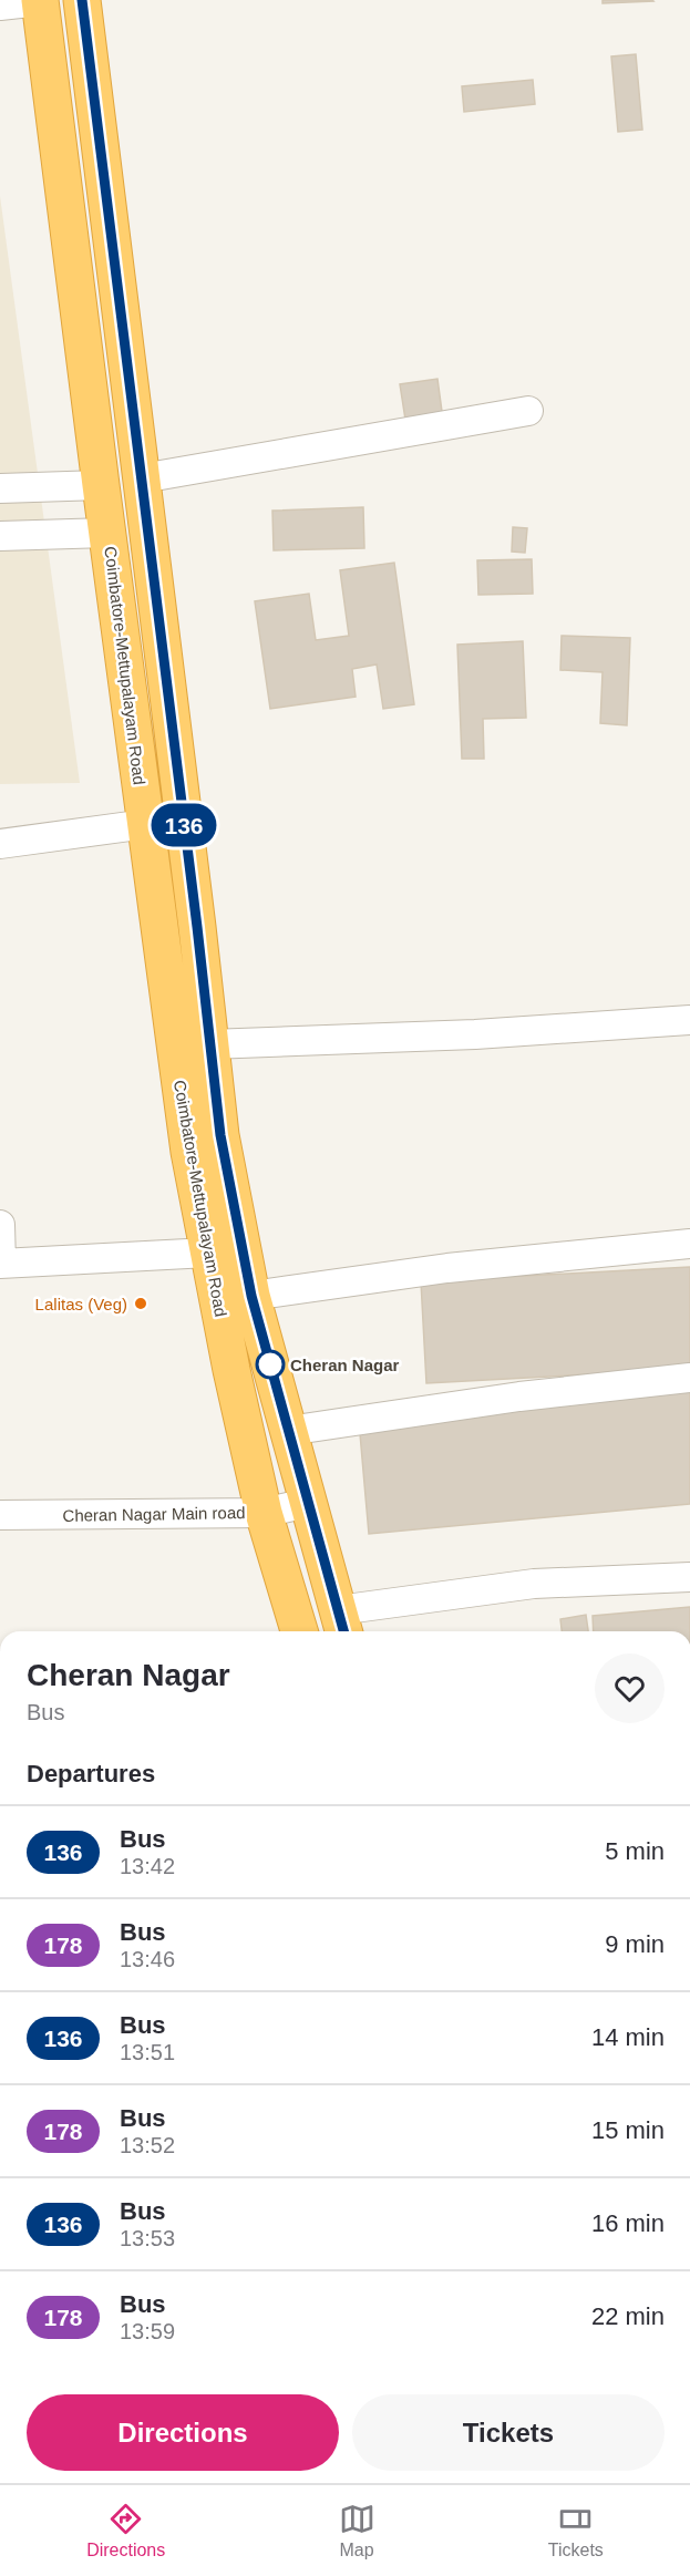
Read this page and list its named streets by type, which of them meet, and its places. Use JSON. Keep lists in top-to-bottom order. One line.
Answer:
{"streets":{"highway":["Coimbatore-Mettupalayam Road"],"street":["Cheran Nagar Main road"]},"crossings":[["Coimbatore-Mettupalayam Road","Cheran Nagar Main road"]],"places":["Lalitas (Veg)","Cheran Nagar"],"lines":["bus line 136"],"page":{"on_map":"136","heading":[["Cheran Nagar","Bus"],"Departures"],"list":[{"mark":"136","name":"Bus","note":"13:42","value":"5 min"},{"mark":"178","name":"Bus","note":"13:46","value":"9 min"},{"mark":"136","name":"Bus","note":"13:51","value":"14 min"},{"mark":"178","name":"Bus","note":"13:52","value":"15 min"},{"mark":"136","name":"Bus","note":"13:53","value":"16 min"},{"mark":"178","name":"Bus","note":"13:59","value":"22 min"}],"buttons":["Directions","Tickets"],"tabs":["Directions","Map","Tickets"]}}
